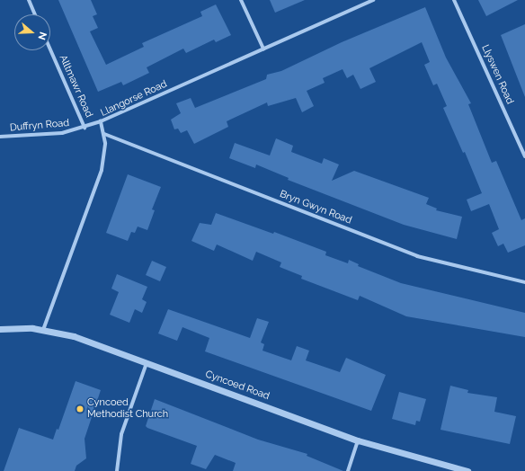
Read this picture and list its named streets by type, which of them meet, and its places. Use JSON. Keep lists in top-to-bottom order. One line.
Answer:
{"streets":{"street":["Llyswen Road","Alltmawr Road","Llangorse Road","Duffryn Road","Bryn Gwyn Road","Cyncoed Road"]},"crossings":[["Alltmawr Road","Duffryn Road"],["Llangorse Road","Duffryn Road"],["Llangorse Road","Bryn Gwyn Road"],["Llangorse Road","Cyncoed Road"]],"places":["Cyncoed Methodist Church"],"north":"right"}
